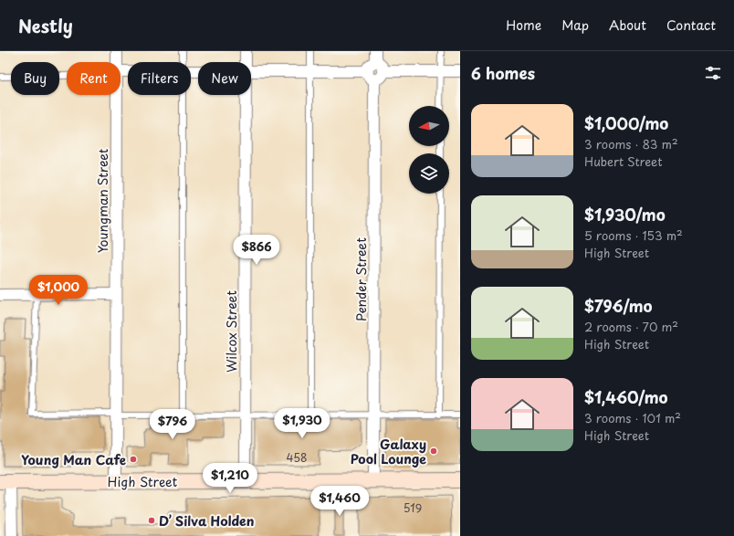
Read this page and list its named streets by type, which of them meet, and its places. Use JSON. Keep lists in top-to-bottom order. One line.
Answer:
{"streets":{"main road":["High Street"],"street":["Youngman Street","Pender Street","Wilcox Street"]},"crossings":[["Youngman Street","High Street"],["Pender Street","High Street"],["Wilcox Street","High Street"]],"places":["Galaxy Pool Lounge","Young Man Cafe","D’ Silva Holden"],"house_numbers":["458","519"],"north":"left","page":{"header":"Nestly","nav":["Home","Map","About","Contact"],"heading":"6 homes","chip":["Buy","Rent","Filters","New"],"list":[{"name":"$1,000/mo","note":"3 rooms · 83 m² · Hubert Street"},{"name":"$1,930/mo","note":"5 rooms · 153 m² · High Street"},{"name":"$796/mo","note":"2 rooms · 70 m² · High Street"},{"name":"$1,460/mo","note":"3 rooms · 101 m² · High Street"}],"price":["$866","$1,000","$1,930","$796","$1,210","$1,460"]}}
